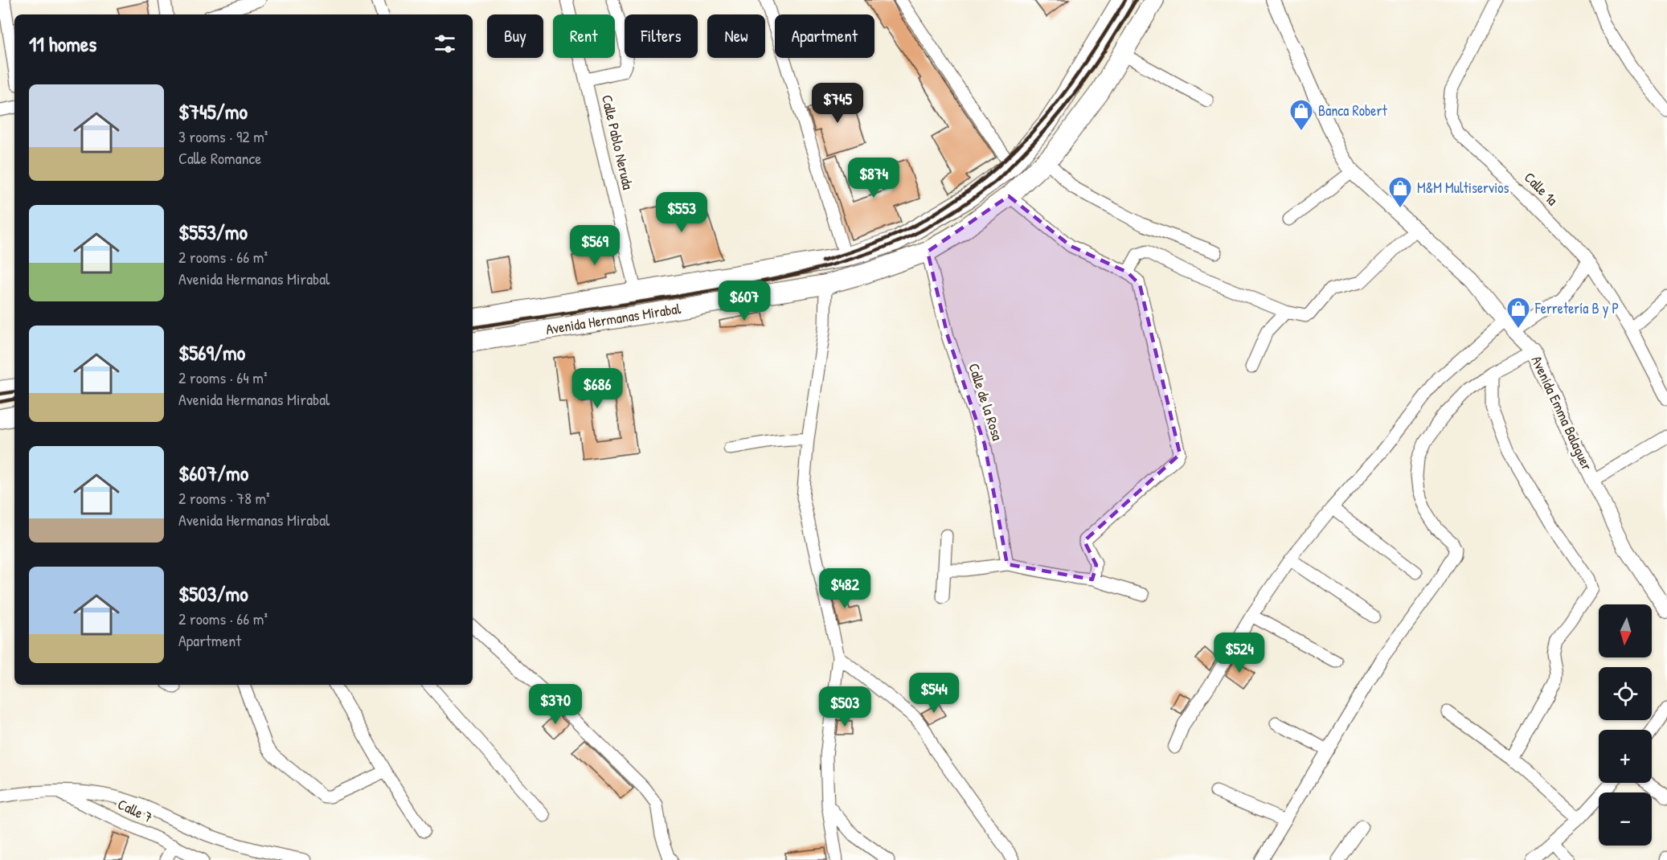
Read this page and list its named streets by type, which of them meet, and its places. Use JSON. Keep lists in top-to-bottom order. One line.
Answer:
{"streets":{"main road":["Avenida Hermanas Mirabal"],"street":["Calle Pablo Neruda","Calle 1a","Calle de la Rosa","Avenida Emma Balaguer","Calle 7"]},"crossings":[["Calle Pablo Neruda","Avenida Hermanas Mirabal"],["Avenida Hermanas Mirabal","Calle de la Rosa"]],"places":{"shop":["Banca Robert","M&M Multiservios","Ferretería B y P"]},"north":"bottom","page":{"chip":["Buy","Rent","Filters","New","Apartment"],"heading":"11 homes","list":[{"name":"$745/mo","note":"3 rooms · 92 m² · Calle Romance"},{"name":"$553/mo","note":"2 rooms · 66 m² · Avenida Hermanas Mirabal"},{"name":"$569/mo","note":"2 rooms · 64 m² · Avenida Hermanas Mirabal"},{"name":"$607/mo","note":"2 rooms · 78 m² · Avenida Hermanas Mirabal"},{"name":"$503/mo","note":"2 rooms · 66 m² · Apartment"}],"price":["$745","$874","$553","$569","$607","$686","$482","$524","$544","$370","$503"],"map_buttons":["+","−"]}}
